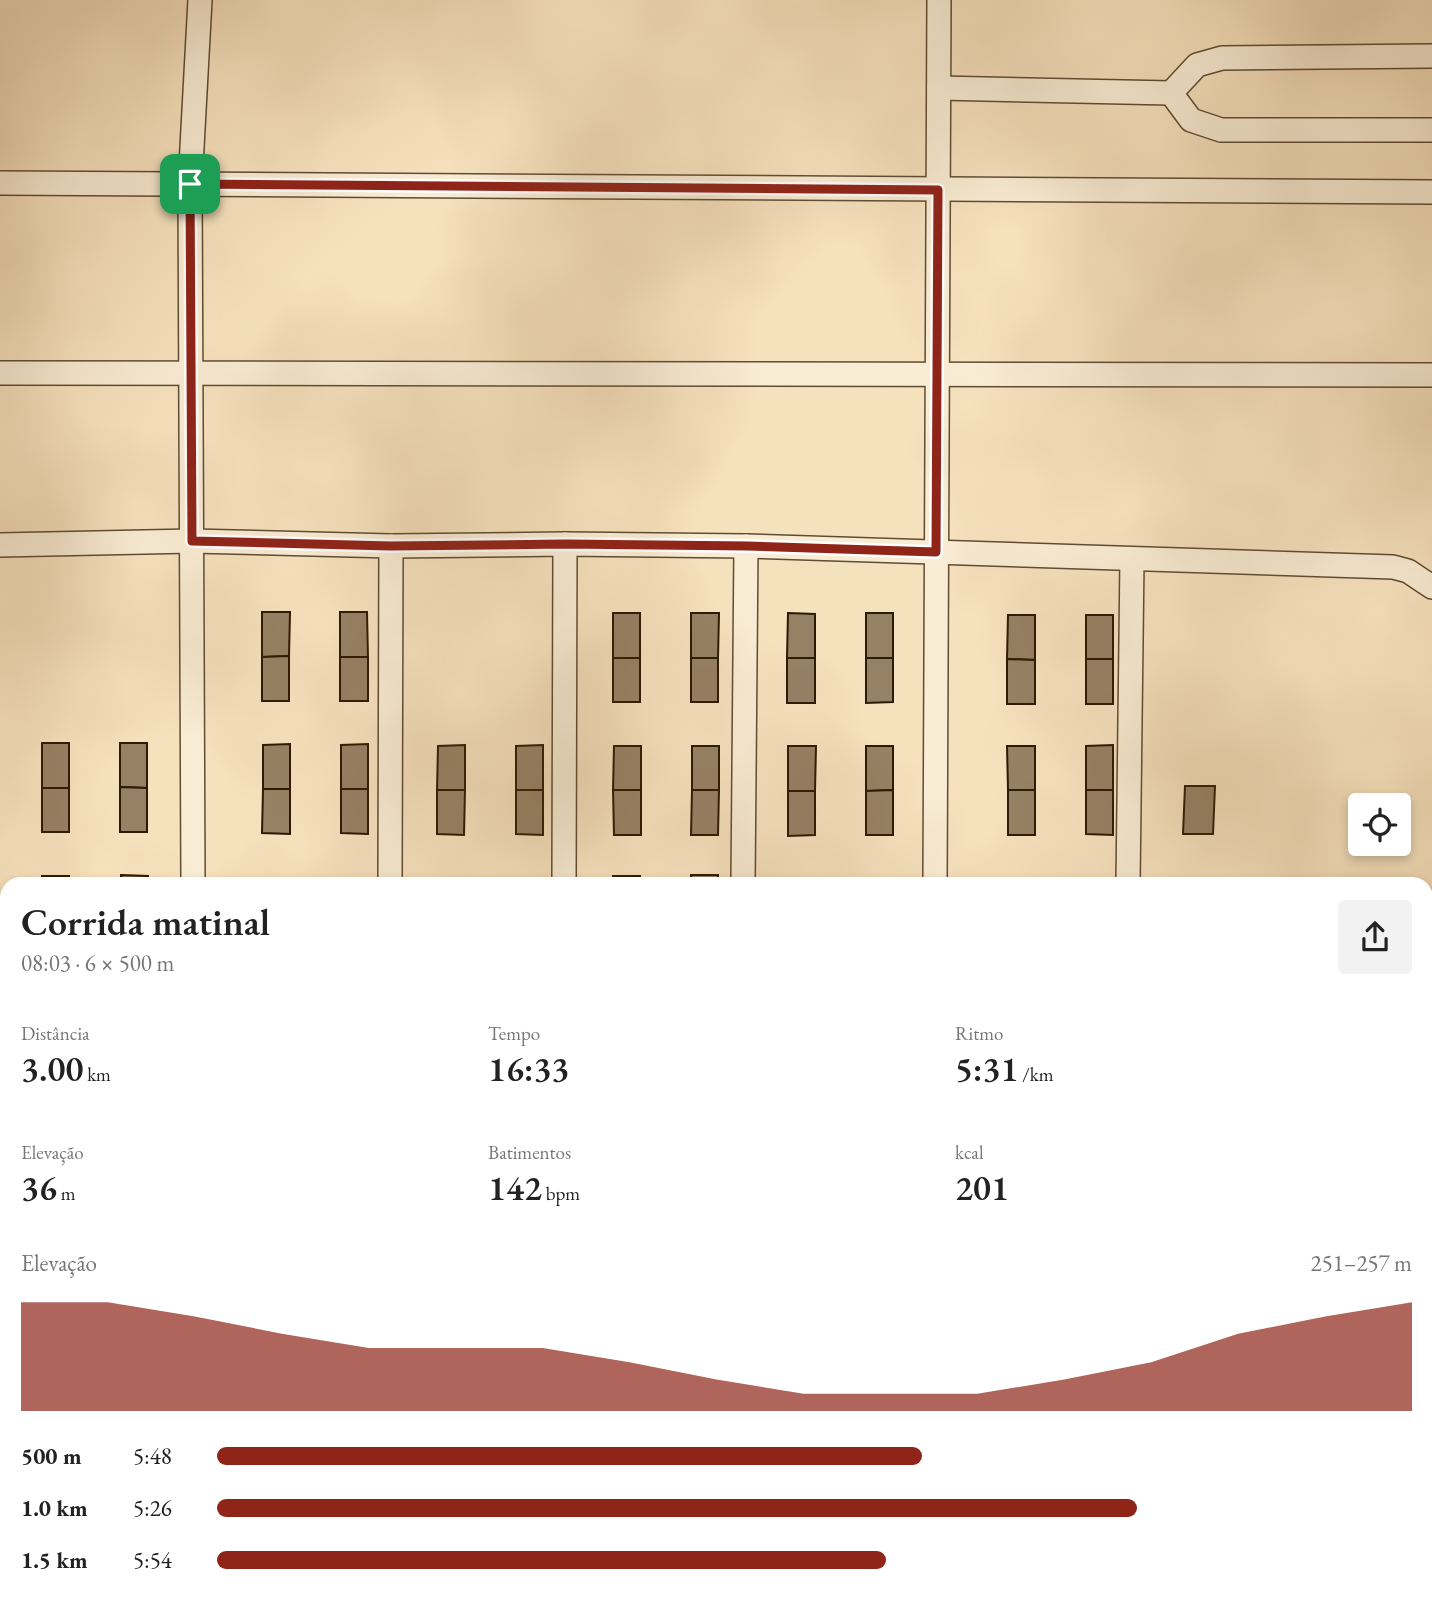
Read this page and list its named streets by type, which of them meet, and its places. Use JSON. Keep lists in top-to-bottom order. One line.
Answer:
{"page":{"heading":["Corrida matinal","08:03 · 6 × 500 m"],"stats":[["Distância","3.00 km"],["Tempo","16:33"],["Ritmo","5:31 /km"],["Elevação","36 m"],["Batimentos","142 bpm"],["kcal","201"]],"chart":["Elevação","251–257 m"],"list":[{"name":"500 m","note":"5:48"},{"name":"1.0 km","note":"5:26"},{"name":"1.5 km","note":"5:54"}]}}
